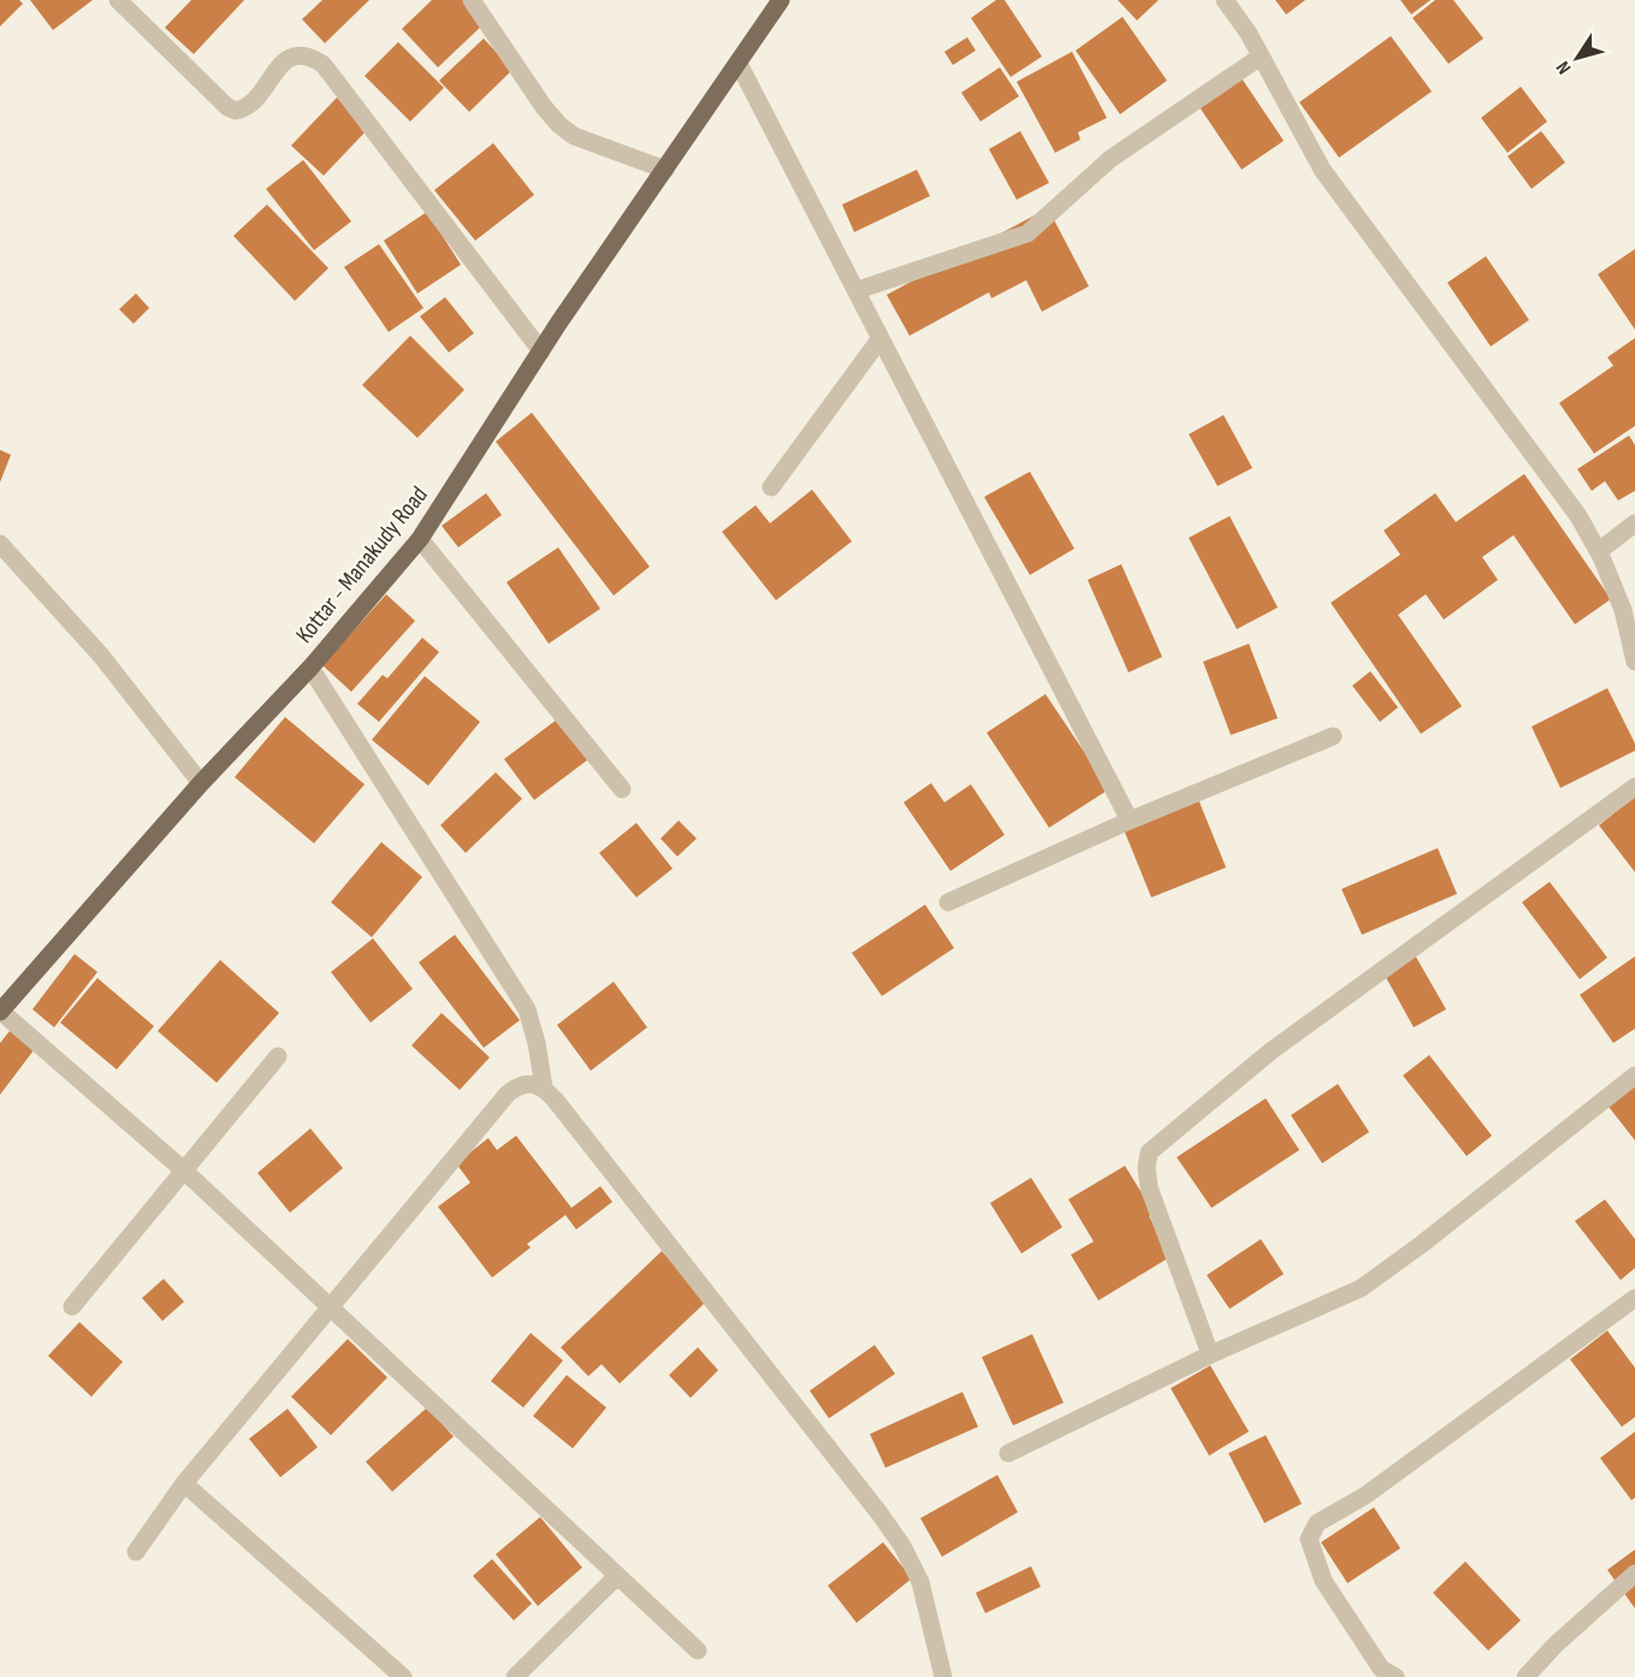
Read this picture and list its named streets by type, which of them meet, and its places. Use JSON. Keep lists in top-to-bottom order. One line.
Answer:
{"streets":{"main road":["Kottar - Manakudy Road"]},"north":"bottom left"}
